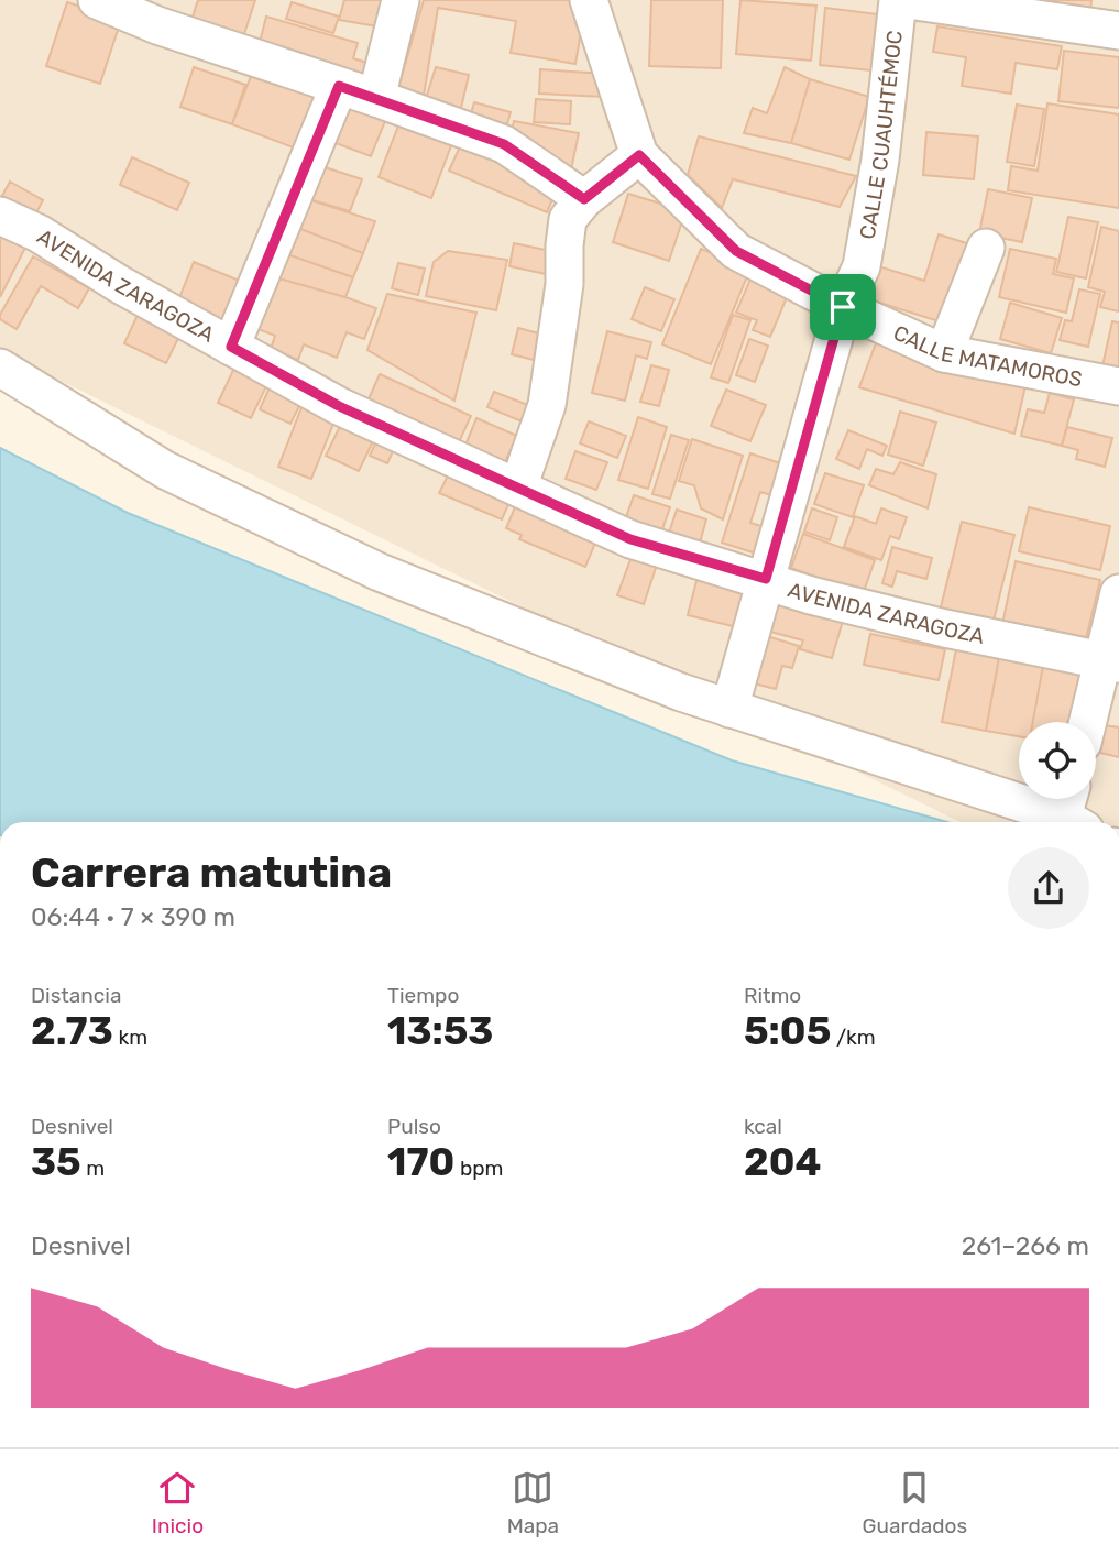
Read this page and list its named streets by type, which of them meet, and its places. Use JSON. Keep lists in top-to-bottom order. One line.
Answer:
{"streets":{"street":["CALLE CUAUHTÉMOC","AVENIDA ZARAGOZA","CALLE MATAMOROS"]},"crossings":[["CALLE CUAUHTÉMOC","AVENIDA ZARAGOZA"],["CALLE CUAUHTÉMOC","CALLE MATAMOROS"]],"page":{"heading":["Carrera matutina","06:44 · 7 × 390 m"],"stats":[["Distancia","2.73 km"],["Tiempo","13:53"],["Ritmo","5:05 /km"],["Desnivel","35 m"],["Pulso","170 bpm"],["kcal","204"]],"chart":["Desnivel","261–266 m"],"tabs":["Inicio","Mapa","Guardados"]}}
